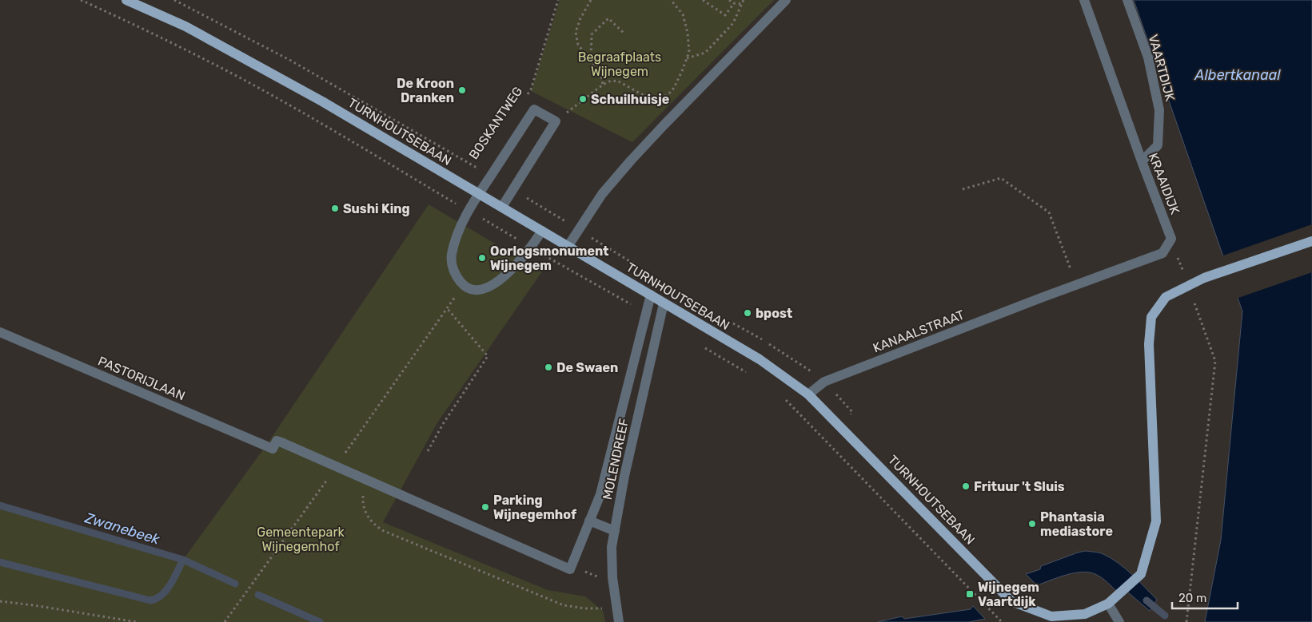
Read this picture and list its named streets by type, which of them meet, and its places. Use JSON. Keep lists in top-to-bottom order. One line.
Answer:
{"streets":{"main road":["TURNHOUTSEBAAN"],"street":["VAARTDIJK","KRAAIDIJK","KANAALSTRAAT","PASTORIJLAAN","MOLENDREEF"],"path":["BOSKANTWEG"]},"crossings":[["VAARTDIJK","KRAAIDIJK"],["BOSKANTWEG","TURNHOUTSEBAAN"],["TURNHOUTSEBAAN","KANAALSTRAAT"],["TURNHOUTSEBAAN","MOLENDREEF"]],"water":["Albertkanaal","Zwanebeek"],"parks":["Begraafplaats Wijnegem","Gemeentepark Wijnegemhof"],"places":{"other":["De Kroon Dranken","Schuilhuisje","Sushi King","Oorlogsmonument Wijnegem","bpost","De Swaen","Frituur 't Sluis","Parking Wijnegemhof","Phantasia mediastore"],"transit":["Wijnegem Vaartdijk"]},"scale_bar":"20 m"}
